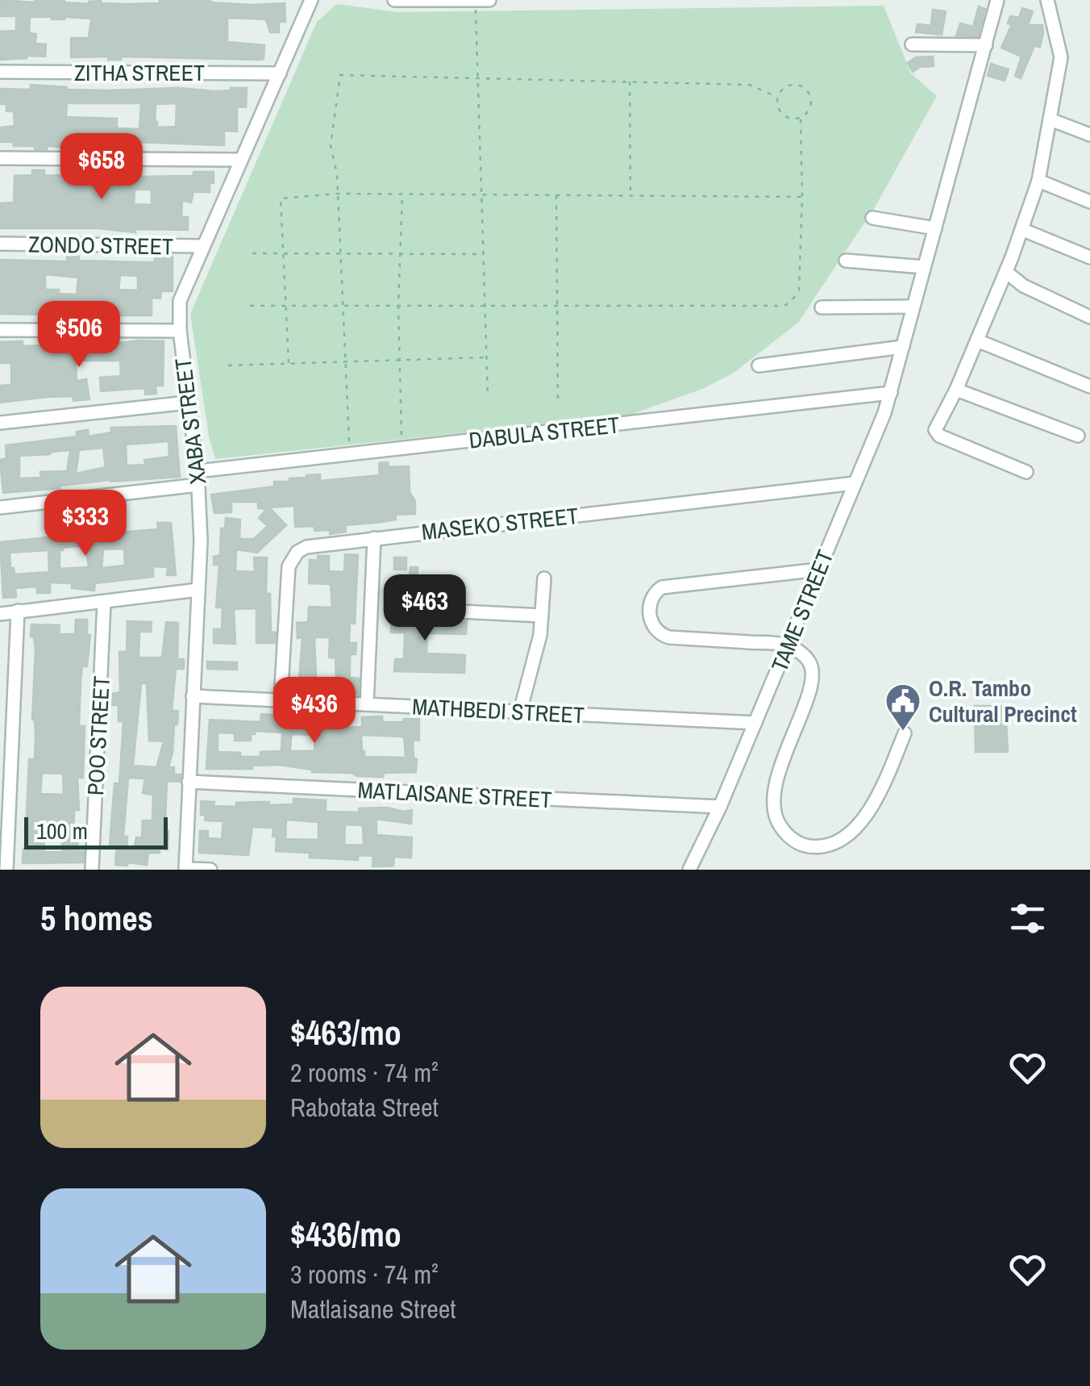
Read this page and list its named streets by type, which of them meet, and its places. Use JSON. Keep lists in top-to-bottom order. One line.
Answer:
{"streets":{"street":["ZITHA STREET","ZONDO STREET","XABA STREET","DABULA STREET","MASEKO STREET","TAME STREET","MATHBEDI STREET","POO STREET","MATLAISANE STREET"]},"crossings":[["ZITHA STREET","XABA STREET"],["ZONDO STREET","XABA STREET"],["XABA STREET","DABULA STREET"],["XABA STREET","MATHBEDI STREET"],["XABA STREET","MATLAISANE STREET"],["DABULA STREET","TAME STREET"],["MASEKO STREET","TAME STREET"],["MASEKO STREET","MATHBEDI STREET"],["TAME STREET","MATHBEDI STREET"],["TAME STREET","MATLAISANE STREET"]],"places":{"public building":["O.R. Tambo Cultural Precinct"]},"scale_bar":"100 m","page":{"price":["$658","$506","$333","$463","$436"],"scale":"100 m","heading":"5 homes","list":[{"name":"$463/mo","note":"2 rooms · 74 m² · Rabotata Street"},{"name":"$436/mo","note":"3 rooms · 74 m² · Matlaisane Street"}]}}
